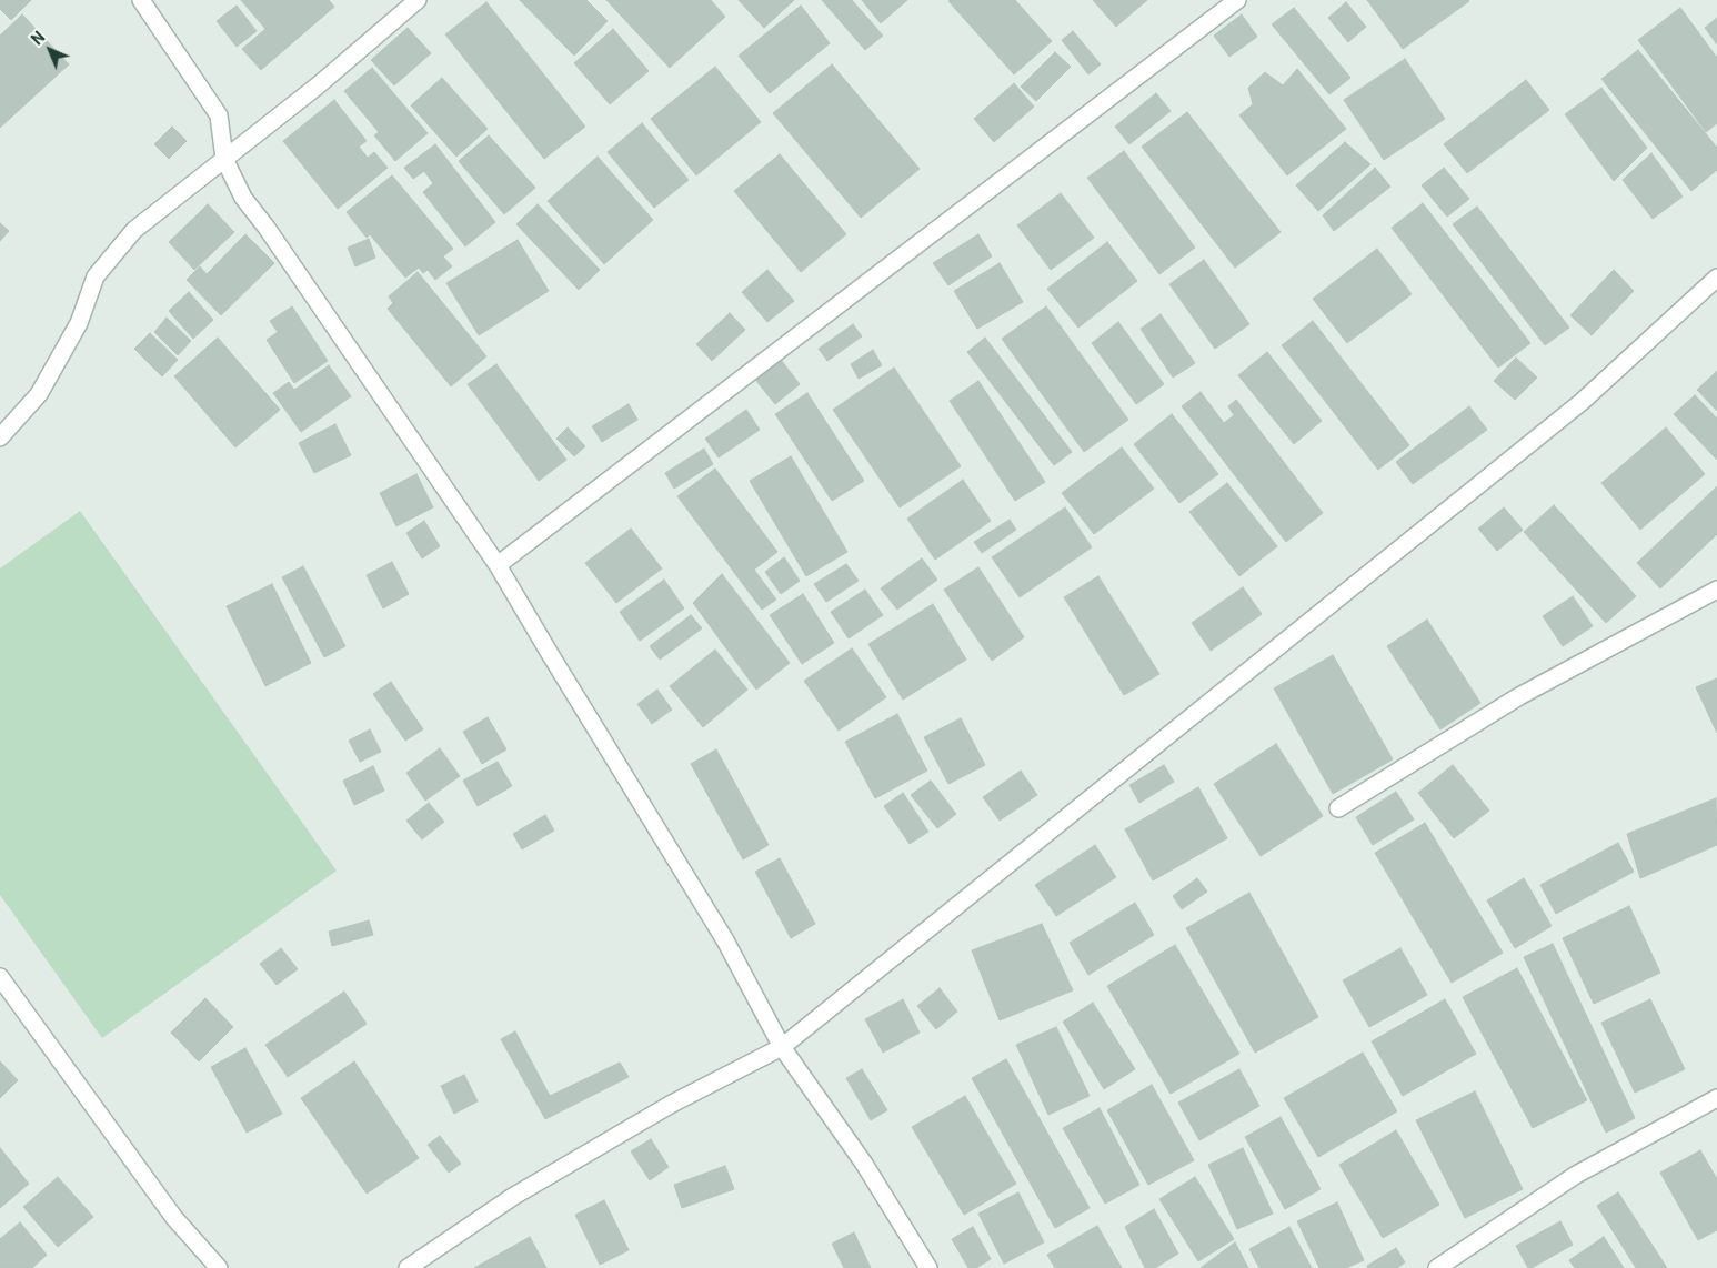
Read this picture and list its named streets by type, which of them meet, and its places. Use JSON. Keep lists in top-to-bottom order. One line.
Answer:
{"north":"top left"}
